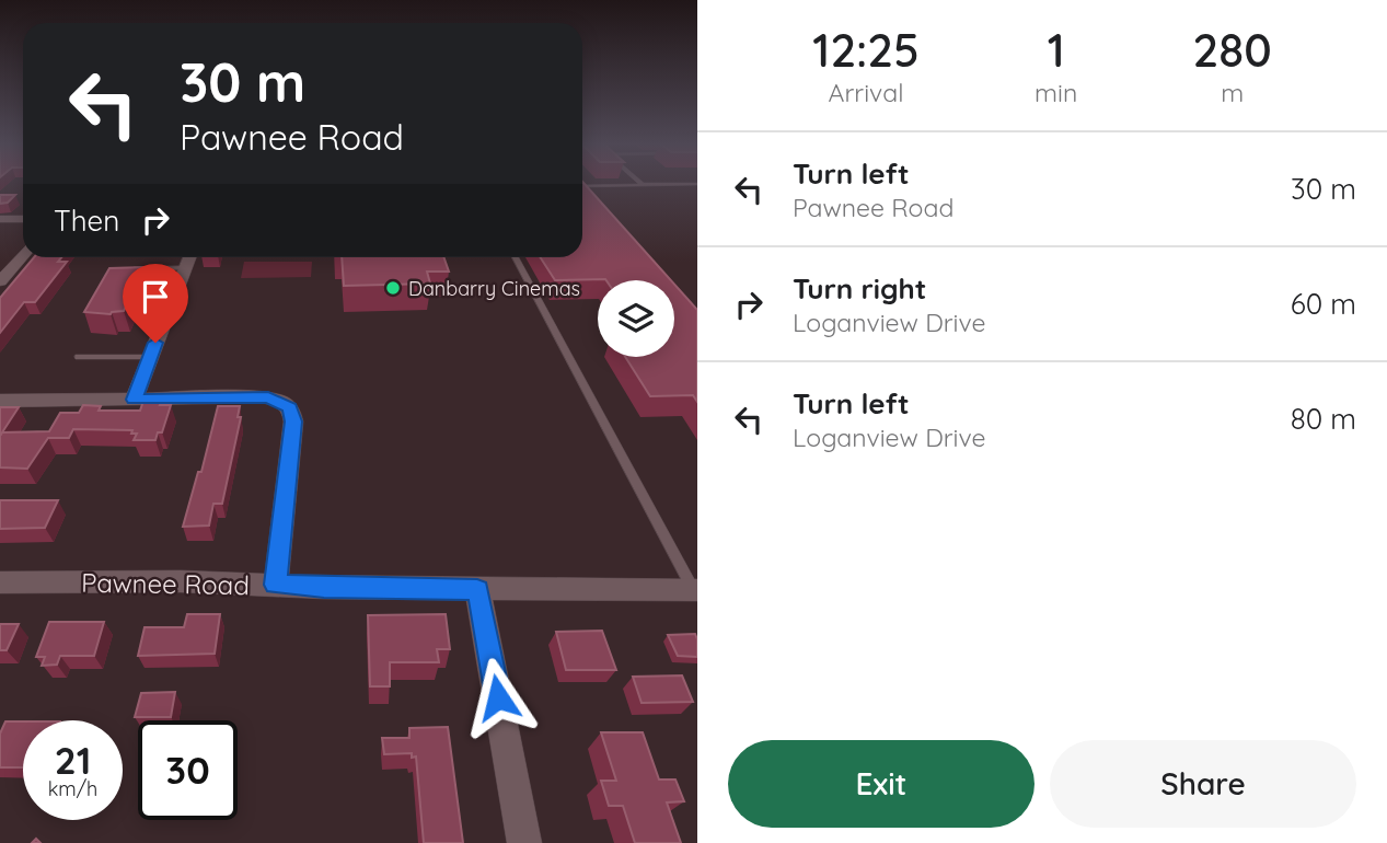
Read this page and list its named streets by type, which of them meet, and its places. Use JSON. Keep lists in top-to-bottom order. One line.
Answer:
{"streets":{"street":["Pawnee Road"]},"places":["Danbarry Cinemas"],"page":{"eta":["12:25","Arrival","1","min","280","m"],"turn":["30 m","Pawnee Road"],"list":[{"name":"Turn left","note":"Pawnee Road","value":"30 m"},{"name":"Turn right","note":"Loganview Drive","value":"60 m"},{"name":"Turn left","note":"Loganview Drive","value":"80 m"}],"then":"Then","speed":"21 km/h","limit":"30","buttons":["Exit","Share"]}}
